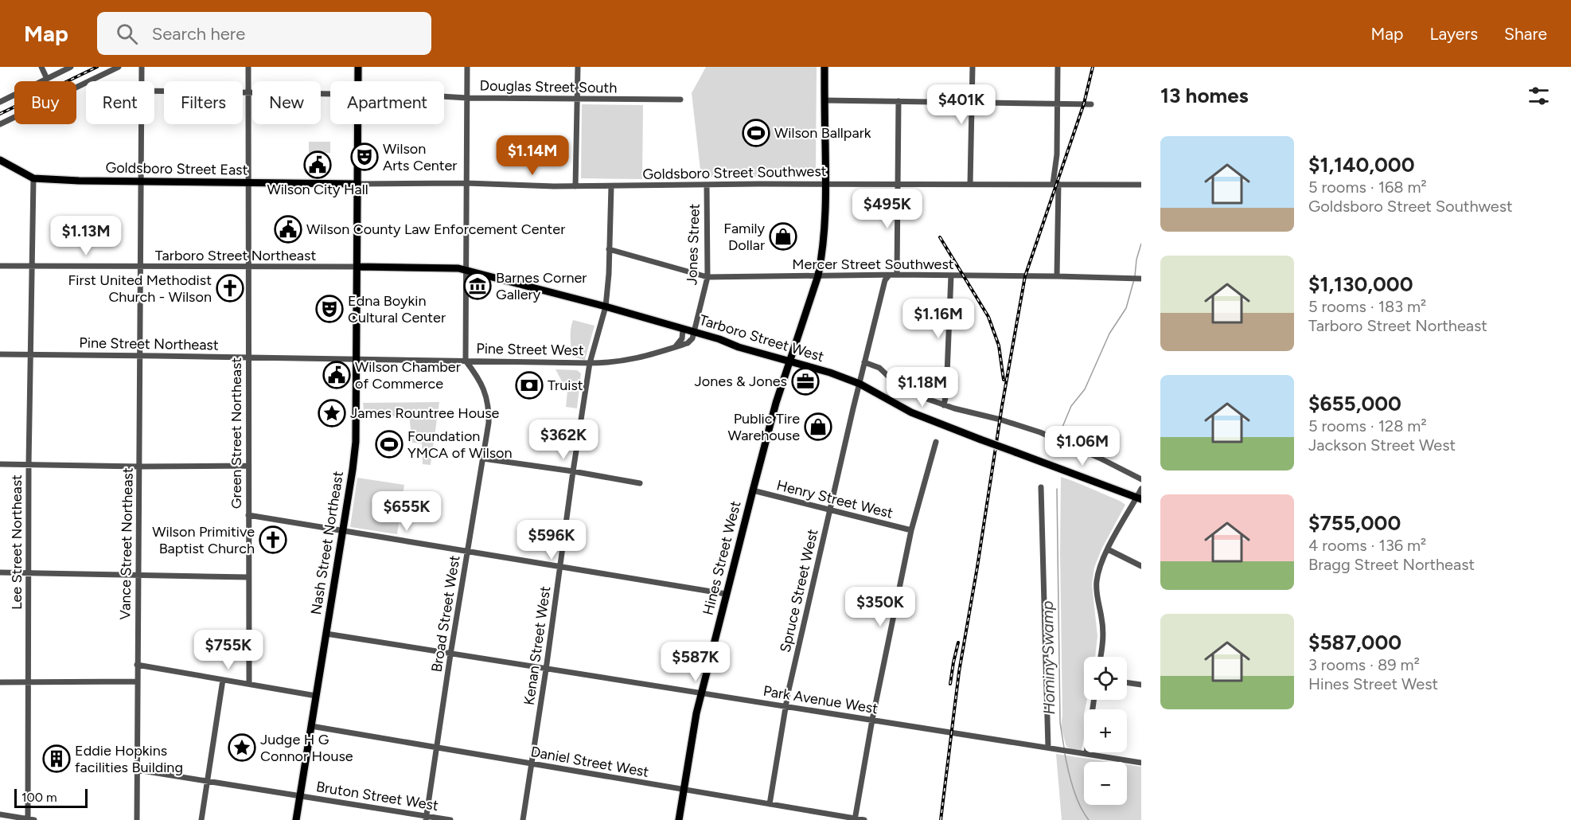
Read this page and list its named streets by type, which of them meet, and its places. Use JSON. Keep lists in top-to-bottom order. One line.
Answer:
{"streets":{"main road":["Goldsboro Street East","Tarboro Street West","Nash Street Northeast","Hines Street West"],"street":["Douglas Street South","Goldsboro Street Southwest","Jones Street","Tarboro Street Northeast","Mercer Street Southwest","Pine Street Northeast","Pine Street West","Green Street Northeast","Henry Street West","Lee Street Northeast","Vance Street Northeast","Spruce Street West","Broad Street West","Kenan Street West","Park Avenue West","Daniel Street West","Bruton Street West"]},"crossings":[["Douglas Street South","Green Street Northeast"],["Goldsboro Street East","Goldsboro Street Southwest"],["Goldsboro Street East","Green Street Northeast"],["Goldsboro Street East","Lee Street Northeast"],["Goldsboro Street East","Nash Street Northeast"],["Goldsboro Street East","Vance Street Northeast"],["Goldsboro Street Southwest","Jones Street"],["Goldsboro Street Southwest","Nash Street Northeast"],["Goldsboro Street Southwest","Hines Street West"],["Goldsboro Street Southwest","Kenan Street West"],["Jones Street","Mercer Street Southwest"],["Jones Street","Tarboro Street West"],["Jones Street","Pine Street West"],["Tarboro Street Northeast","Tarboro Street West"],["Tarboro Street Northeast","Green Street Northeast"],["Tarboro Street Northeast","Lee Street Northeast"],["Tarboro Street Northeast","Nash Street Northeast"],["Tarboro Street Northeast","Vance Street Northeast"],["Mercer Street Southwest","Hines Street West"],["Mercer Street Southwest","Spruce Street West"],["Mercer Street Southwest","Kenan Street West"],["Tarboro Street West","Pine Street West"],["Tarboro Street West","Nash Street Northeast"],["Tarboro Street West","Hines Street West"],["Tarboro Street West","Spruce Street West"],["Tarboro Street West","Kenan Street West"],["Pine Street Northeast","Pine Street West"],["Pine Street Northeast","Green Street Northeast"],["Pine Street Northeast","Lee Street Northeast"],["Pine Street Northeast","Nash Street Northeast"],["Pine Street Northeast","Vance Street Northeast"],["Pine Street West","Nash Street Northeast"],["Pine Street West","Broad Street West"],["Pine Street West","Kenan Street West"],["Henry Street West","Hines Street West"],["Henry Street West","Spruce Street West"],["Nash Street Northeast","Park Avenue West"],["Nash Street Northeast","Daniel Street West"],["Nash Street Northeast","Bruton Street West"],["Vance Street Northeast","Bruton Street West"],["Hines Street West","Park Avenue West"],["Hines Street West","Daniel Street West"],["Spruce Street West","Park Avenue West"],["Spruce Street West","Daniel Street West"],["Broad Street West","Park Avenue West"],["Broad Street West","Daniel Street West"],["Broad Street West","Bruton Street West"],["Kenan Street West","Park Avenue West"],["Kenan Street West","Daniel Street West"]],"water":["Hominy Swamp"],"places":{"sports":["Wilson Ballpark","Foundation YMCA of Wilson"],"theatre":["Wilson Arts Center","Edna Boykin Cultural Center"],"public building":["Wilson City Hall","Wilson County Law Enforcement Center","Wilson Chamber of Commerce"],"shop":["Family Dollar","Public Tire Warehouse"],"museum":["Barnes Corner Gallery"],"church":["First United Methodist Church - Wilson","Wilson Primitive Baptist Church"],"office":["Jones & Jones"],"bank":["Truist"],"place":["James Rountree House","Judge H G Connor House"],"building":["Eddie Hopkins facilities Building"]},"scale_bar":"100 m","page":{"header":"Map","search":"Search here","nav":["Map","Layers","Share"],"heading":"13 homes","chip":["Buy","Rent","Filters","New","Apartment"],"price":["$401K","$1.14M","$495K","$1.13M","$1.16M","$1.18M","$362K","$1.06M","$655K","$596K","$350K","$755K","$587K"],"list":[{"name":"$1,140,000","note":"5 rooms · 168 m² · Goldsboro Street Southwest"},{"name":"$1,130,000","note":"5 rooms · 183 m² · Tarboro Street Northeast"},{"name":"$655,000","note":"5 rooms · 128 m² · Jackson Street West"},{"name":"$755,000","note":"4 rooms · 136 m² · Bragg Street Northeast"},{"name":"$587,000","note":"3 rooms · 89 m² · Hines Street West"}],"map_buttons":["+","−"],"scale":"100 m"}}
